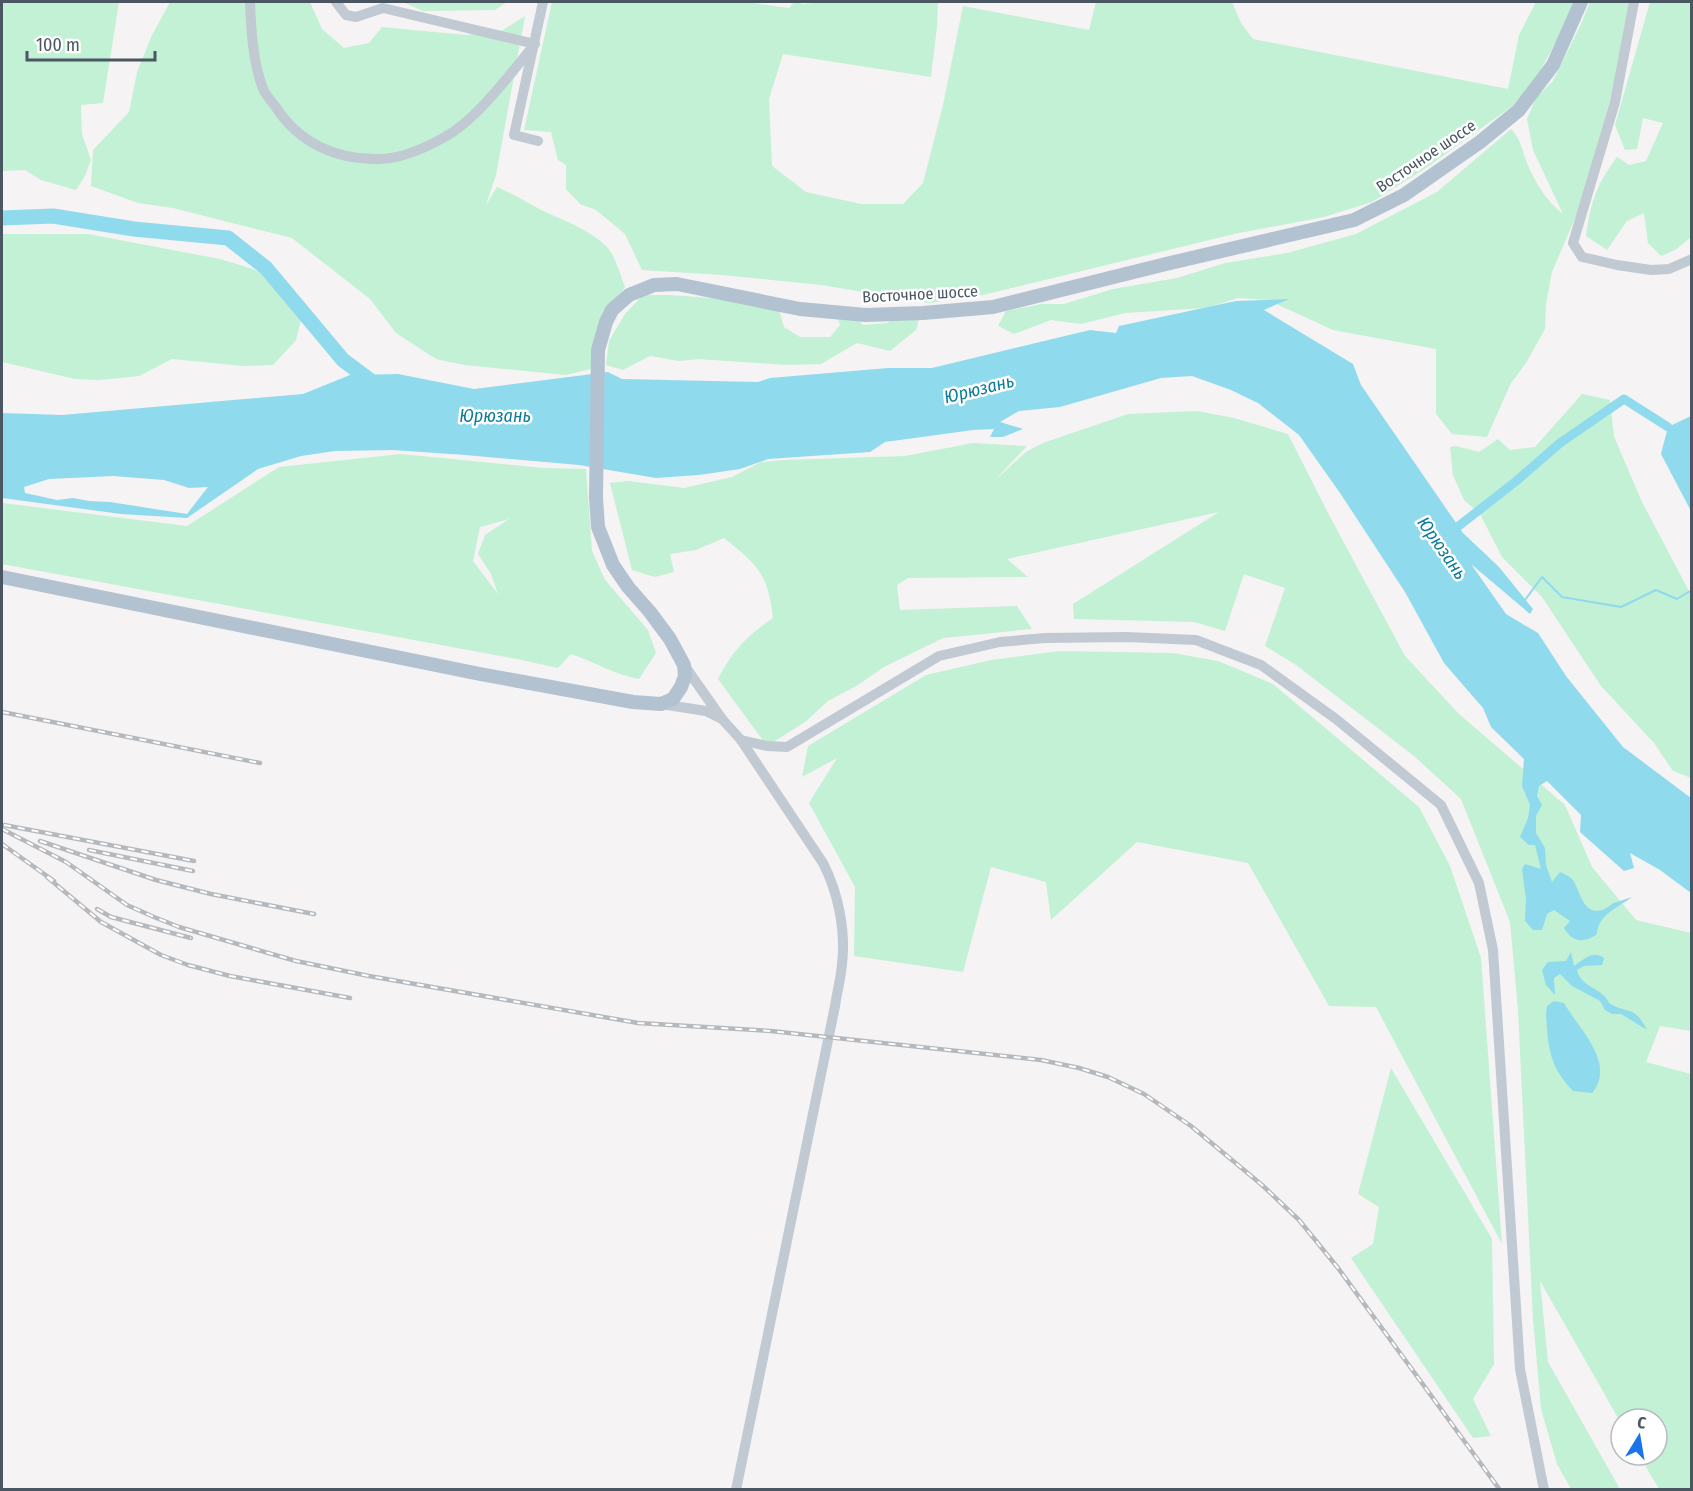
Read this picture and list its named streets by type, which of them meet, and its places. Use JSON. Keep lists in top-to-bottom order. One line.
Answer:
{"streets":{"main road":["Восточное шоссе"]},"water":["Юрюзань"],"scale_bar":"100 m","north":"top"}
